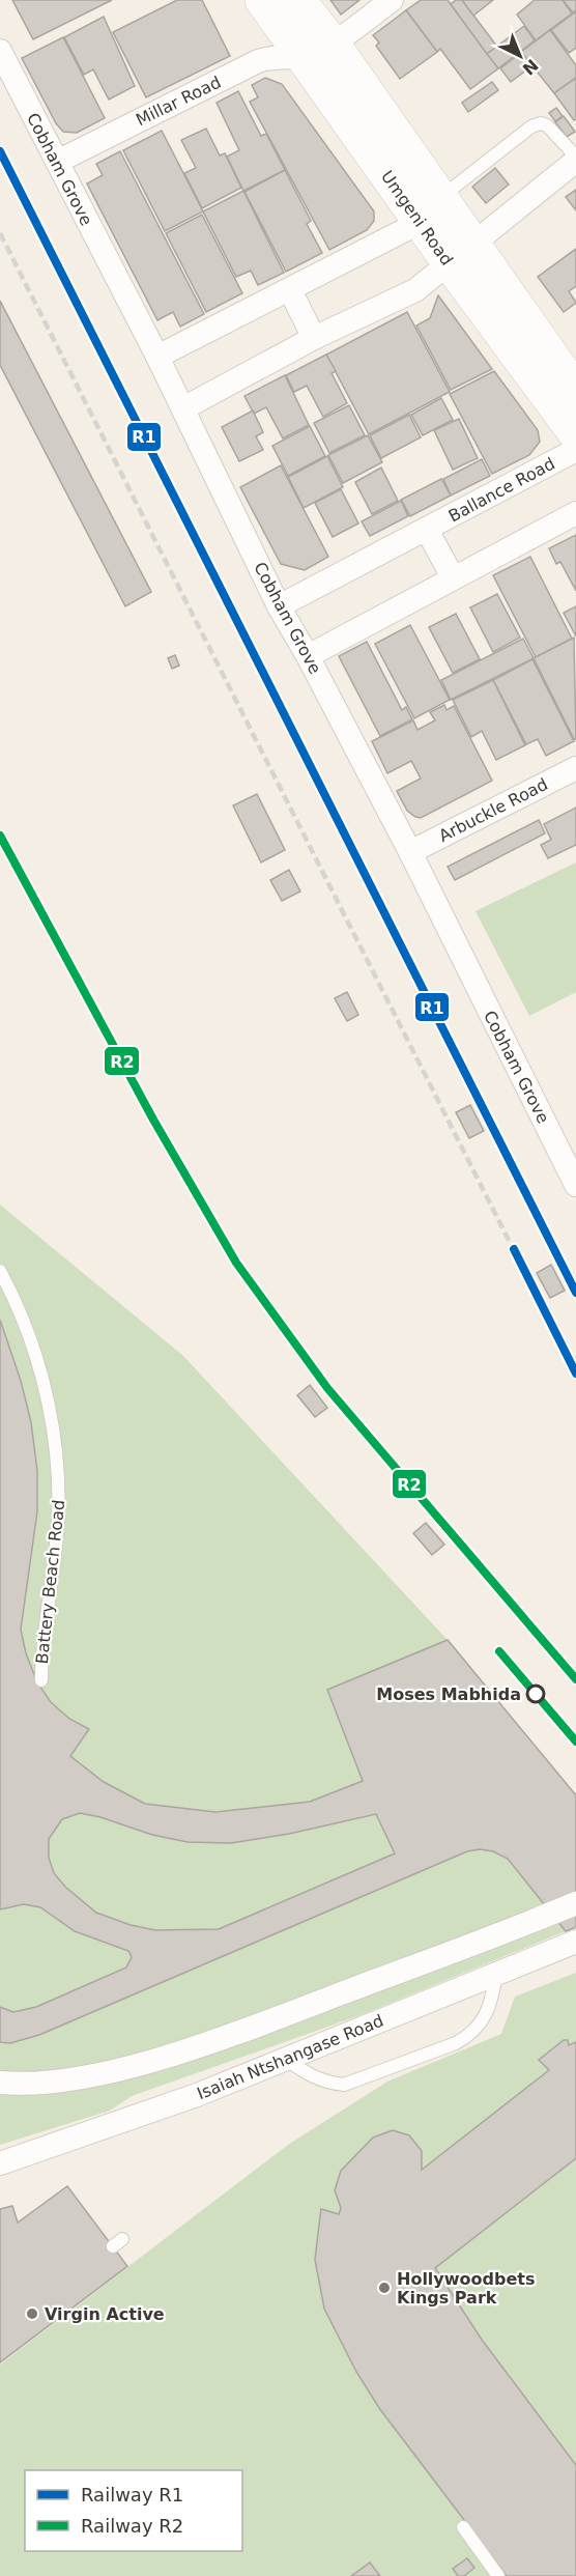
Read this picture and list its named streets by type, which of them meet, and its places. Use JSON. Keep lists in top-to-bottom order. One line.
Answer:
{"streets":{"main road":["Umgeni Road"],"street":["Millar Road","Cobham Grove","Ballance Road","Arbuckle Road","Isaiah Ntshangase Road"],"lane":["Battery Beach Road"]},"crossings":[["Millar Road","Cobham Grove"],["Millar Road","Umgeni Road"],["Cobham Grove","Ballance Road"],["Cobham Grove","Arbuckle Road"]],"places":["Moses Mabhida","Hollywoodbets Kings Park","Virgin Active"],"lines":["rail line R1","rail line R2"],"legend":["Railway R1","Railway R2"],"north":"bottom right"}
